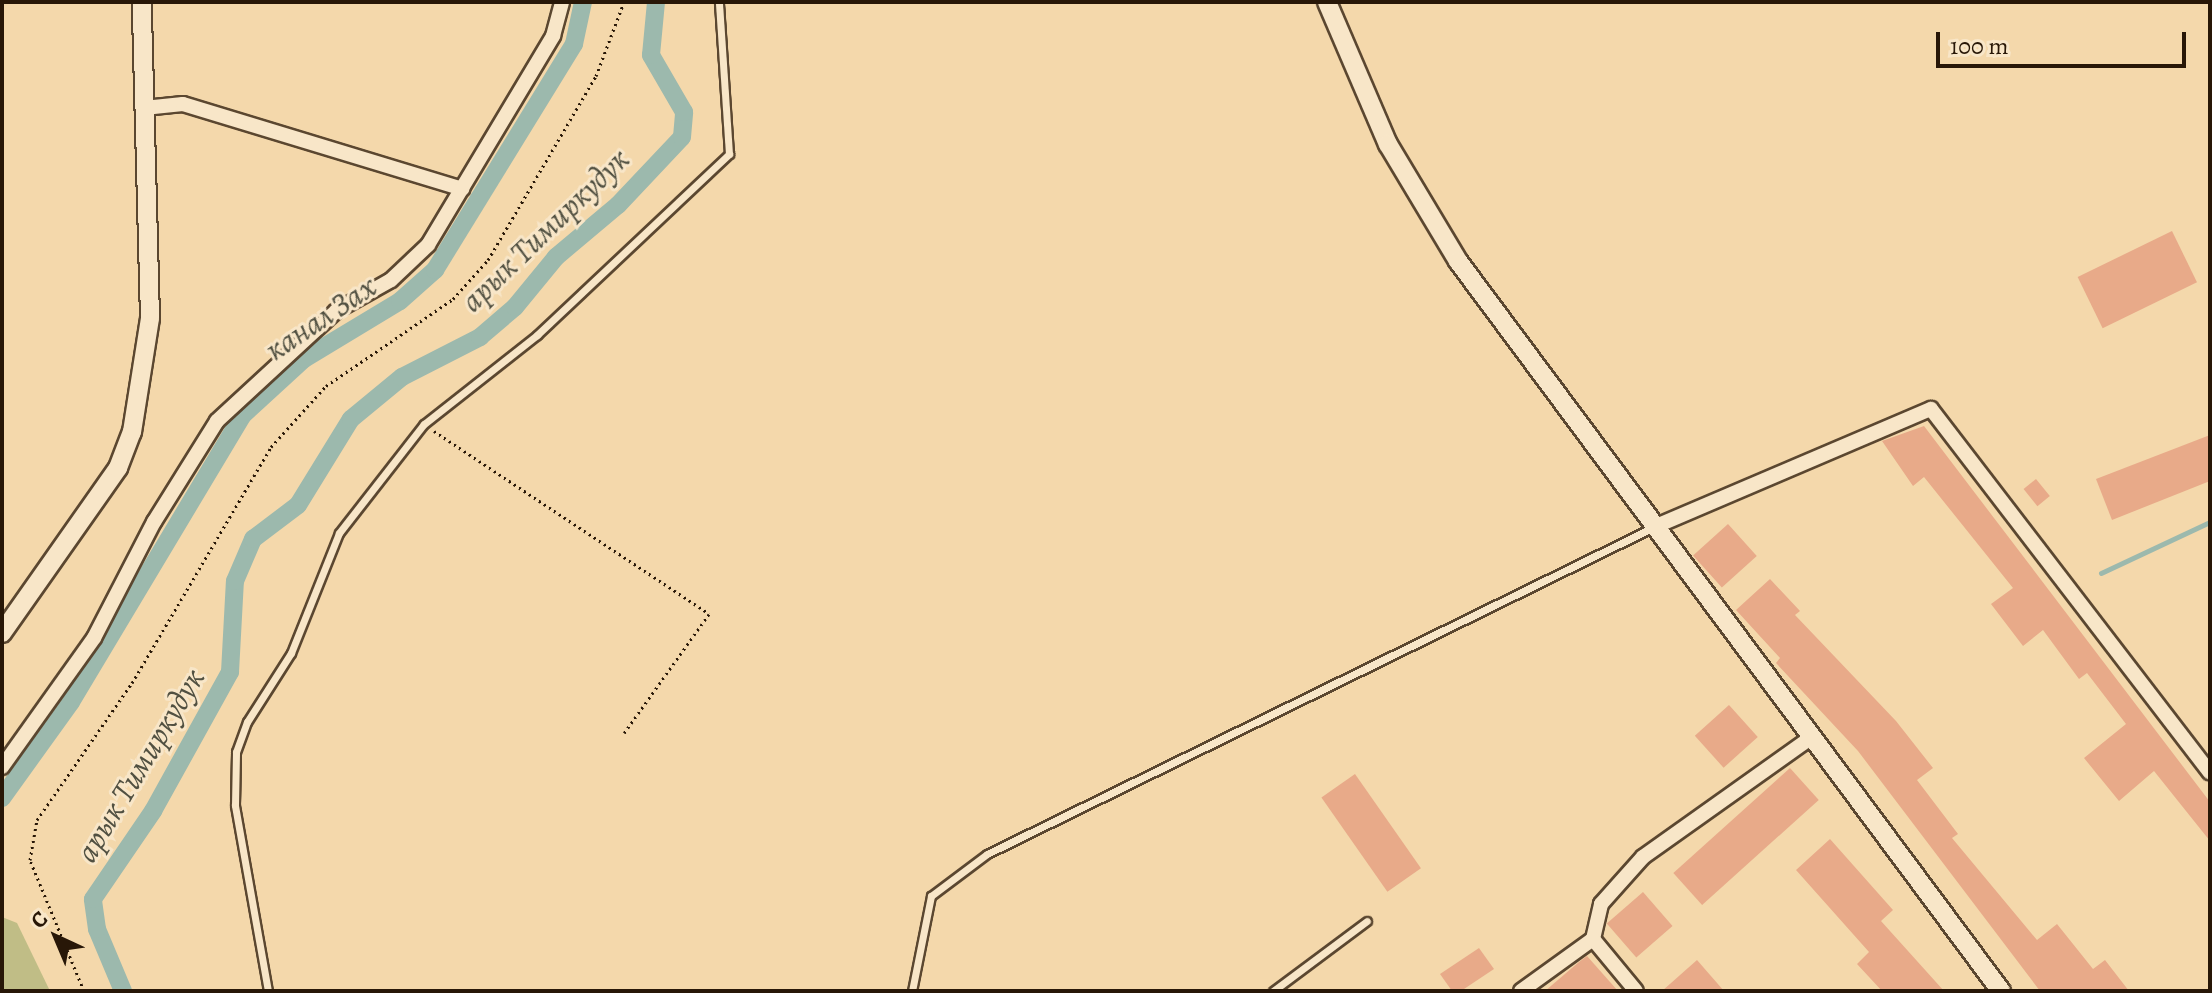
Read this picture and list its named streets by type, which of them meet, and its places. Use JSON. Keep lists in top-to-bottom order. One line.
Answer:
{"water":["арык Тимиркудук","канал Зах"],"scale_bar":"100 m","north":"top left"}
